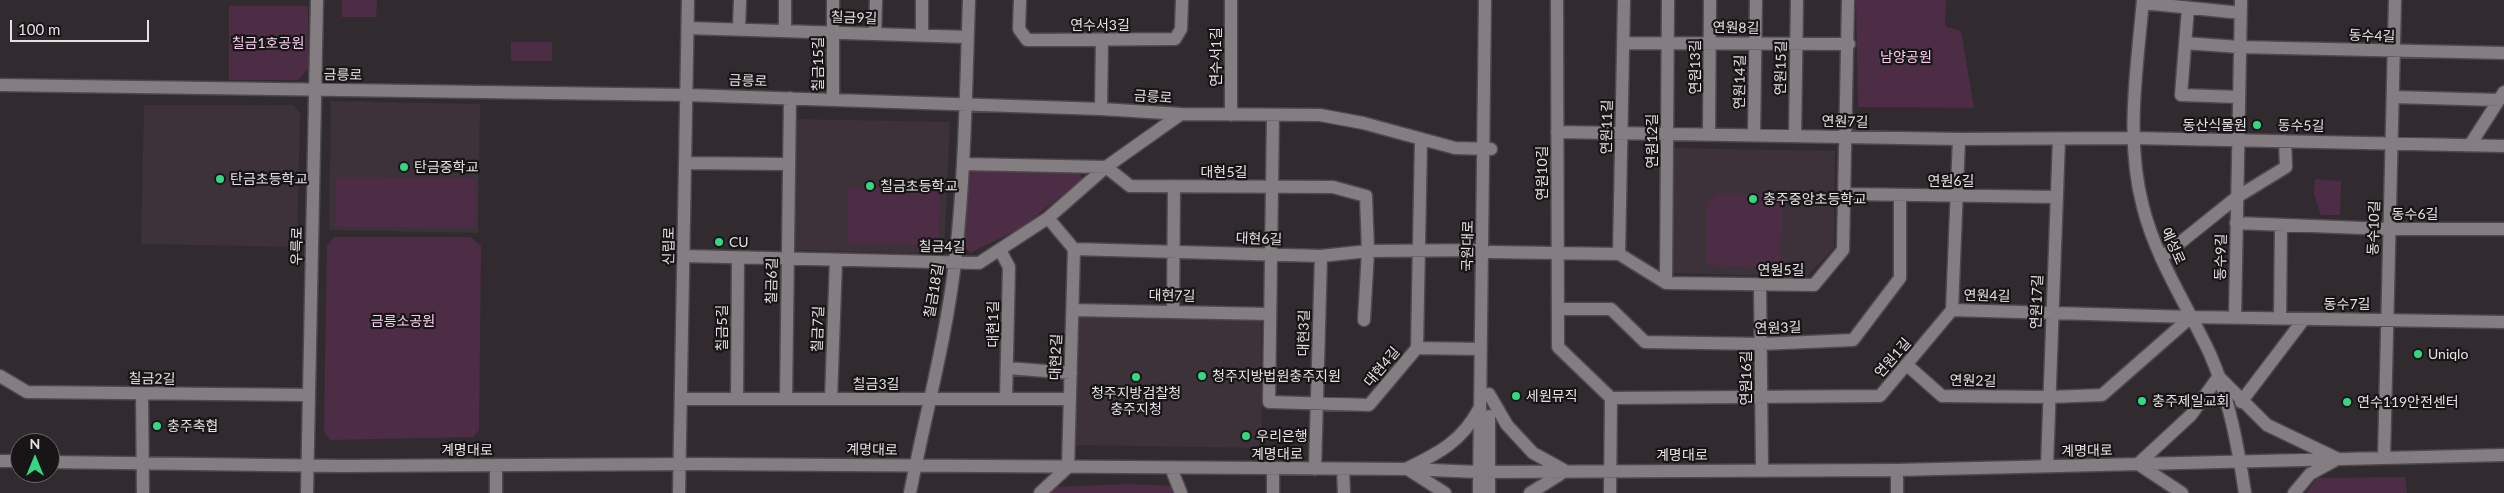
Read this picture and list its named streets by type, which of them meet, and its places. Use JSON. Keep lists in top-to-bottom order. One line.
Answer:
{"streets":{"street":["칠금9길","연수서3길","연원8길","동수4길","연수서1길","칠금15길","연원13길","연원15길","금릉로","연원14길","연원7길","동수5길","연원11길","연원12길","대현5길","연원10길","연원6길","동수6길","동수10길","대현6길","우륵로","신립로","국원대로","예성로","칠금4길","동수9길","연원5길","칠금6길","칠금18길","대현7길","연원4길","연원17길","동수7길","대현1길","칠금5길","연원3길","칠금7길","대현3길","대현2길","연원1길","대현4길","연원16길","칠금2길","연원2길","칠금3길","계명대로"]},"crossings":[["칠금9길","칠금15길"],["칠금9길","신립로"],["칠금9길","칠금18길"],["연원8길","연원13길"],["연원8길","연원15길"],["연원8길","연원14길"],["연원8길","연원11길"],["연원8길","연원12길"],["연원8길","연원5길"],["동수4길","동수10길"],["동수4길","동수9길"],["연수서1길","금릉로"],["칠금15길","금릉로"],["연원13길","연원7길"],["연원15길","연원7길"],["금릉로","우륵로"],["금릉로","신립로"],["금릉로","국원대로"],["금릉로","칠금4길"],["금릉로","칠금6길"],["금릉로","칠금18길"],["금릉로","대현4길"],["연원14길","연원7길"],["연원7길","동수5길"],["연원7길","연원11길"],["연원7길","연원12길"],["연원7길","연원10길"],["연원7길","예성로"],["연원7길","연원5길"],["연원7길","연원17길"],["동수5길","동수10길"],["동수5길","예성로"],["동수5길","동수9길"],["연원11길","연원5길"],["연원12길","연원5길"],["대현5길","대현6길"],["대현5길","칠금4길"],["대현5길","대현4길"],["연원10길","연원3길"],["연원10길","연원1길"],["연원6길","연원5길"],["연원6길","연원17길"],["연원6길","연원3길"],["동수6길","동수10길"],["동수6길","동수9길"],["동수10길","동수7길"],["동수10길","계명대로"],["대현6길","국원대로"],["대현6길","대현3길"],["대현6길","대현2길"],["대현6길","대현4길"],["우륵로","칠금2길"],["우륵로","계명대로"],["신립로","칠금4길"],["신립로","칠금3길"],["신립로","계명대로"],["국원대로","계명대로"],["예성로","연원4길"],["예성로","동수7길"],["예성로","연원2길"],["예성로","계명대로"],["칠금4길","칠금6길"],["칠금4길","칠금18길"],["칠금4길","대현1길"],["칠금4길","칠금5길"],["칠금4길","칠금7길"],["동수9길","동수7길"],["연원5길","연원16길"],["칠금6길","칠금3길"],["칠금18길","칠금3길"],["칠금18길","계명대로"],["대현7길","대현2길"],["대현7길","대현4길"],["연원4길","연원17길"],["연원4길","동수7길"],["연원4길","연원1길"],["연원4길","연원2길"],["연원17길","연원2길"],["연원17길","계명대로"],["동수7길","연원2길"],["대현1길","칠금3길"],["칠금5길","칠금3길"],["연원3길","연원16길"],["칠금7길","칠금3길"],["대현3길","대현4길"],["대현3길","계명대로"],["대현2길","칠금3길"],["대현2길","계명대로"],["연원1길","연원16길"],["연원1길","연원2길"],["연원16길","계명대로"]],"parks":["칠금1호공원","남양공원","금릉소공원"],"places":["동산식물원","탄금중학교","탄금초등학교","칠금초등학교","충주중앙초등학교","CU","Uniqlo","청주지방법원충주지원","청주지방검찰청 충주지청","세원뮤직","충주제일교회","연수119안전센터","충주축협","우리은행"],"scale_bar":"100 m","north":"top"}
